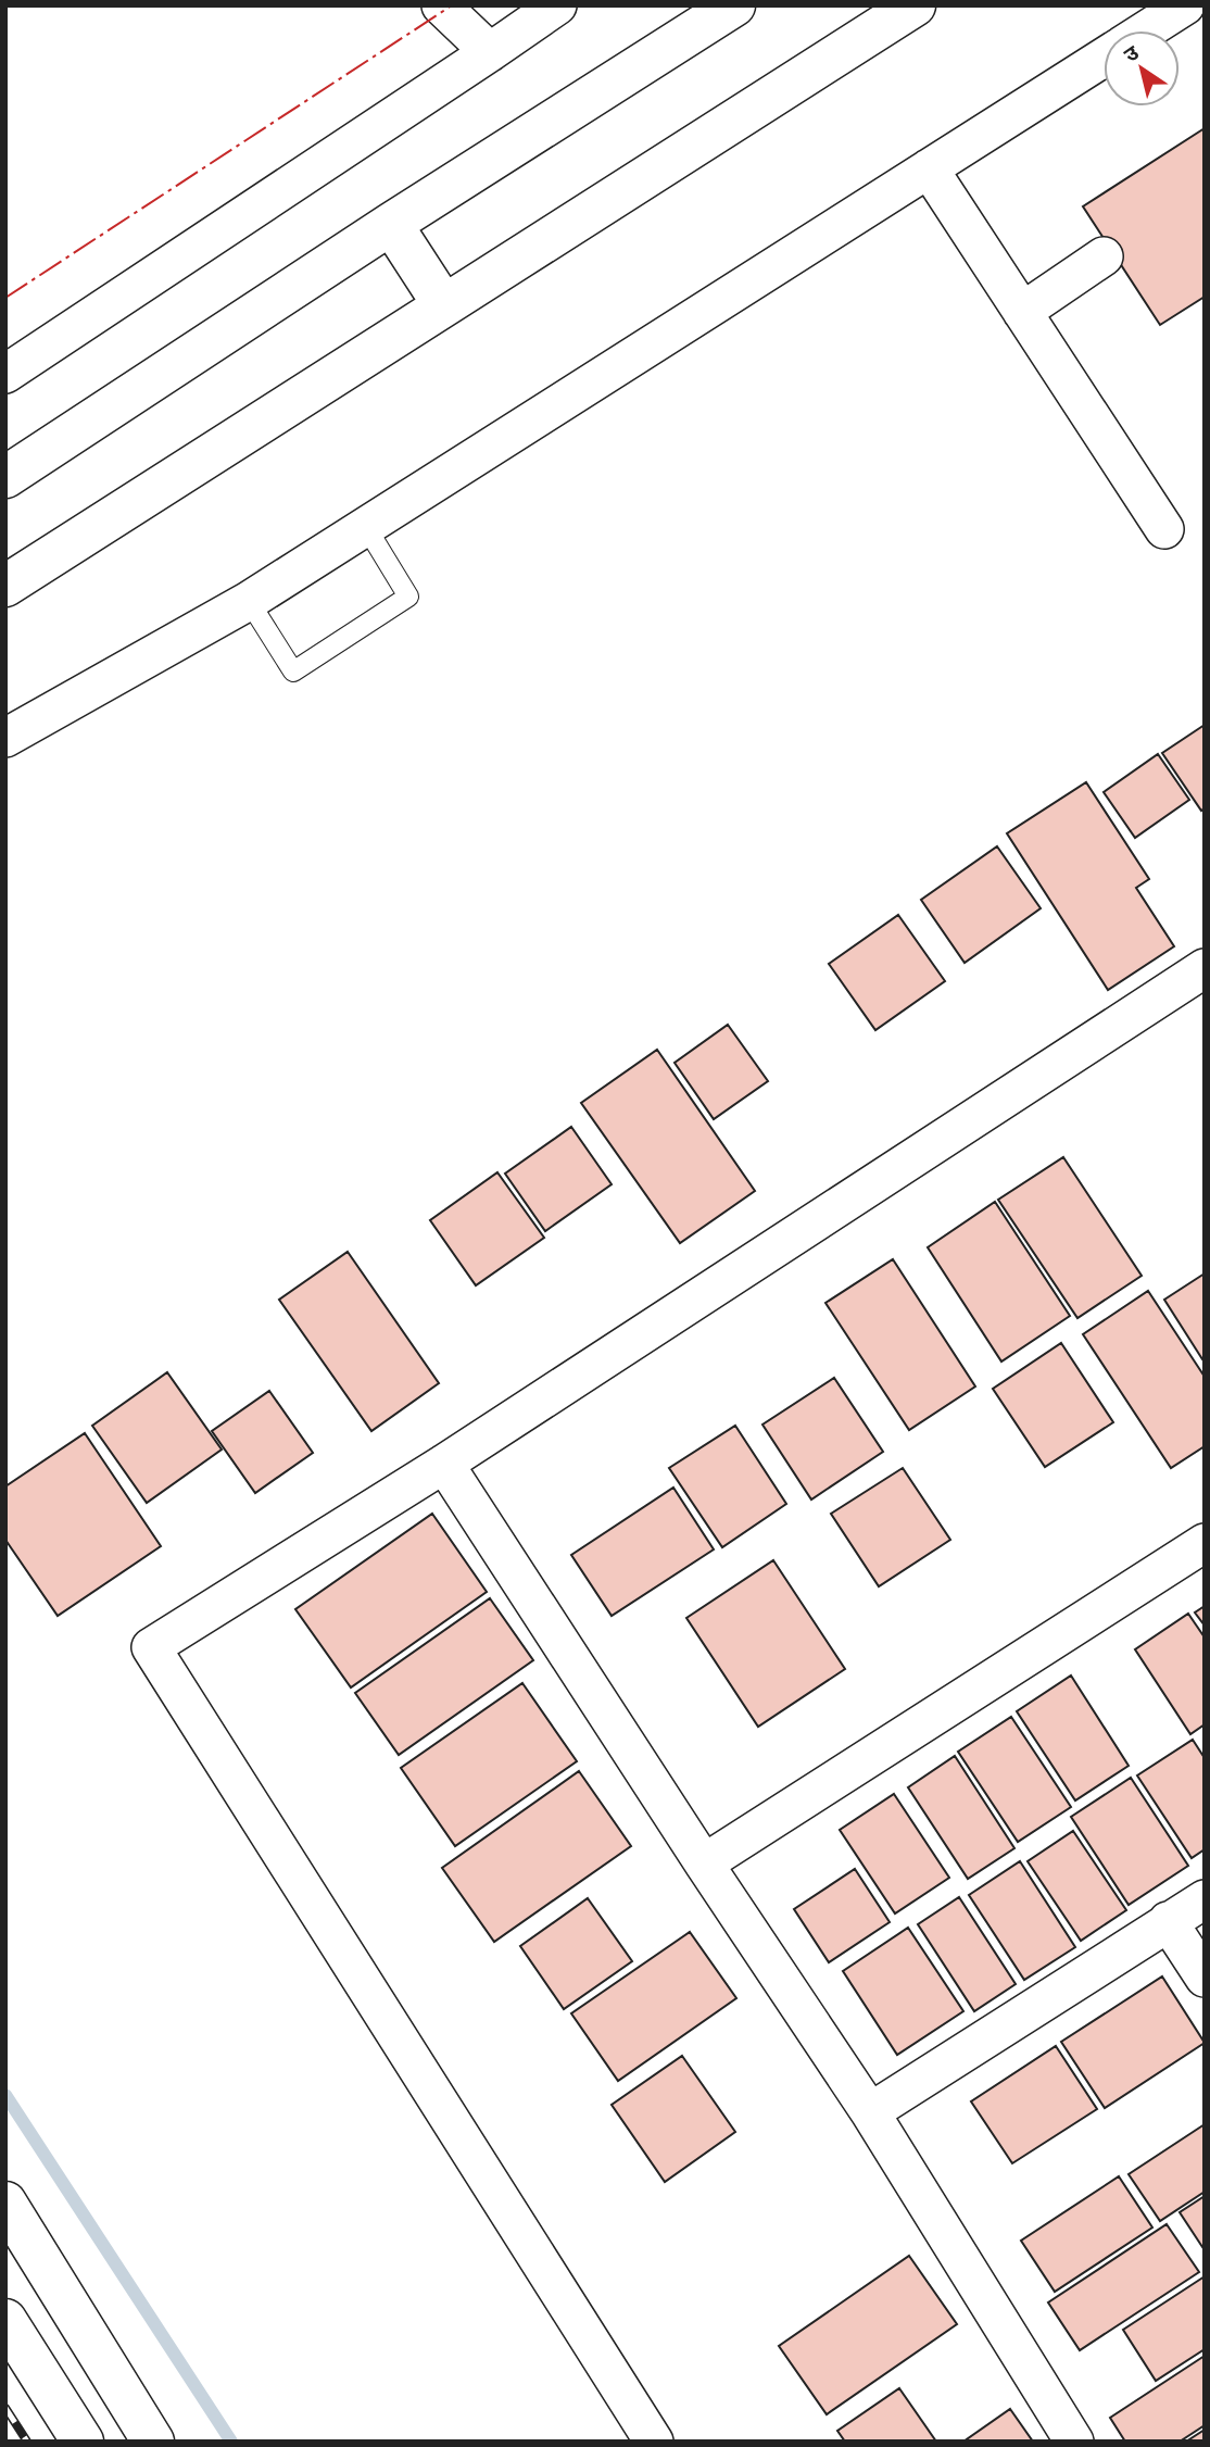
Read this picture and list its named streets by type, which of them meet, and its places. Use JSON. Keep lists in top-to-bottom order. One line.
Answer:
{"north":"top left"}
